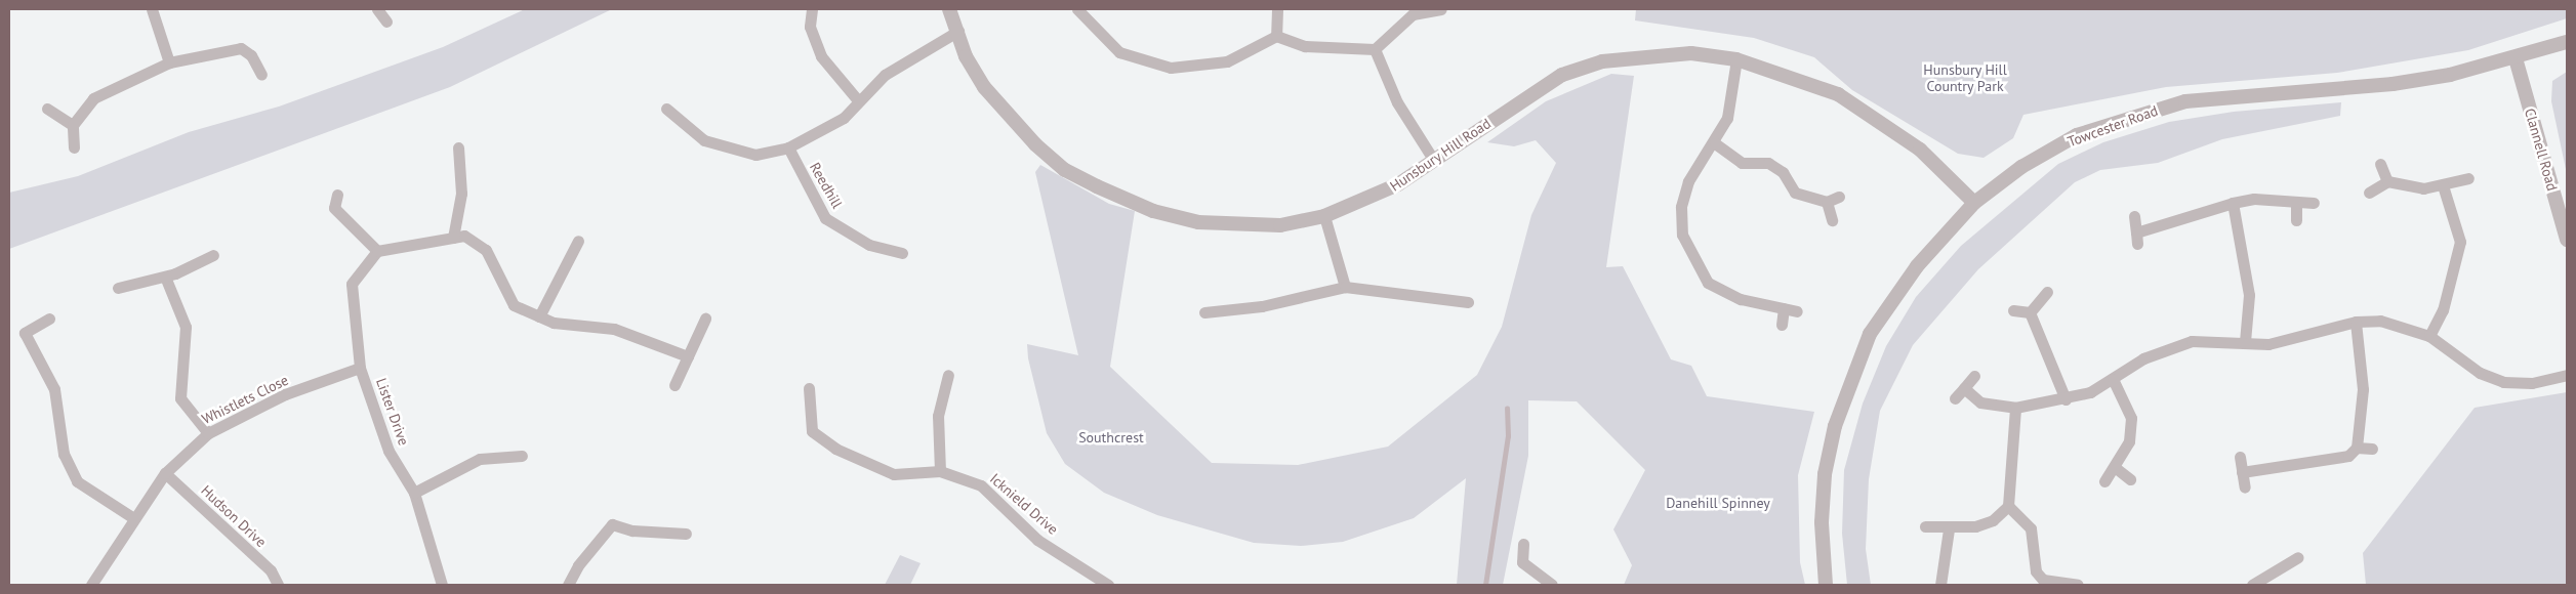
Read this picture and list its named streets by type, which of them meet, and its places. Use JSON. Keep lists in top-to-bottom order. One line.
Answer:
{"streets":{"street":["Towcester Road","Clannell Road","Hunsbury Hill Road","Reedhill","Whistlets Close","Lister Drive","Icknield Drive","Hudson Drive"]},"crossings":[["Towcester Road","Clannell Road"],["Towcester Road","Hunsbury Hill Road"],["Whistlets Close","Lister Drive"],["Whistlets Close","Hudson Drive"]],"parks":["Hunsbury Hill Country Park","Southcrest","Danehill Spinney"]}
